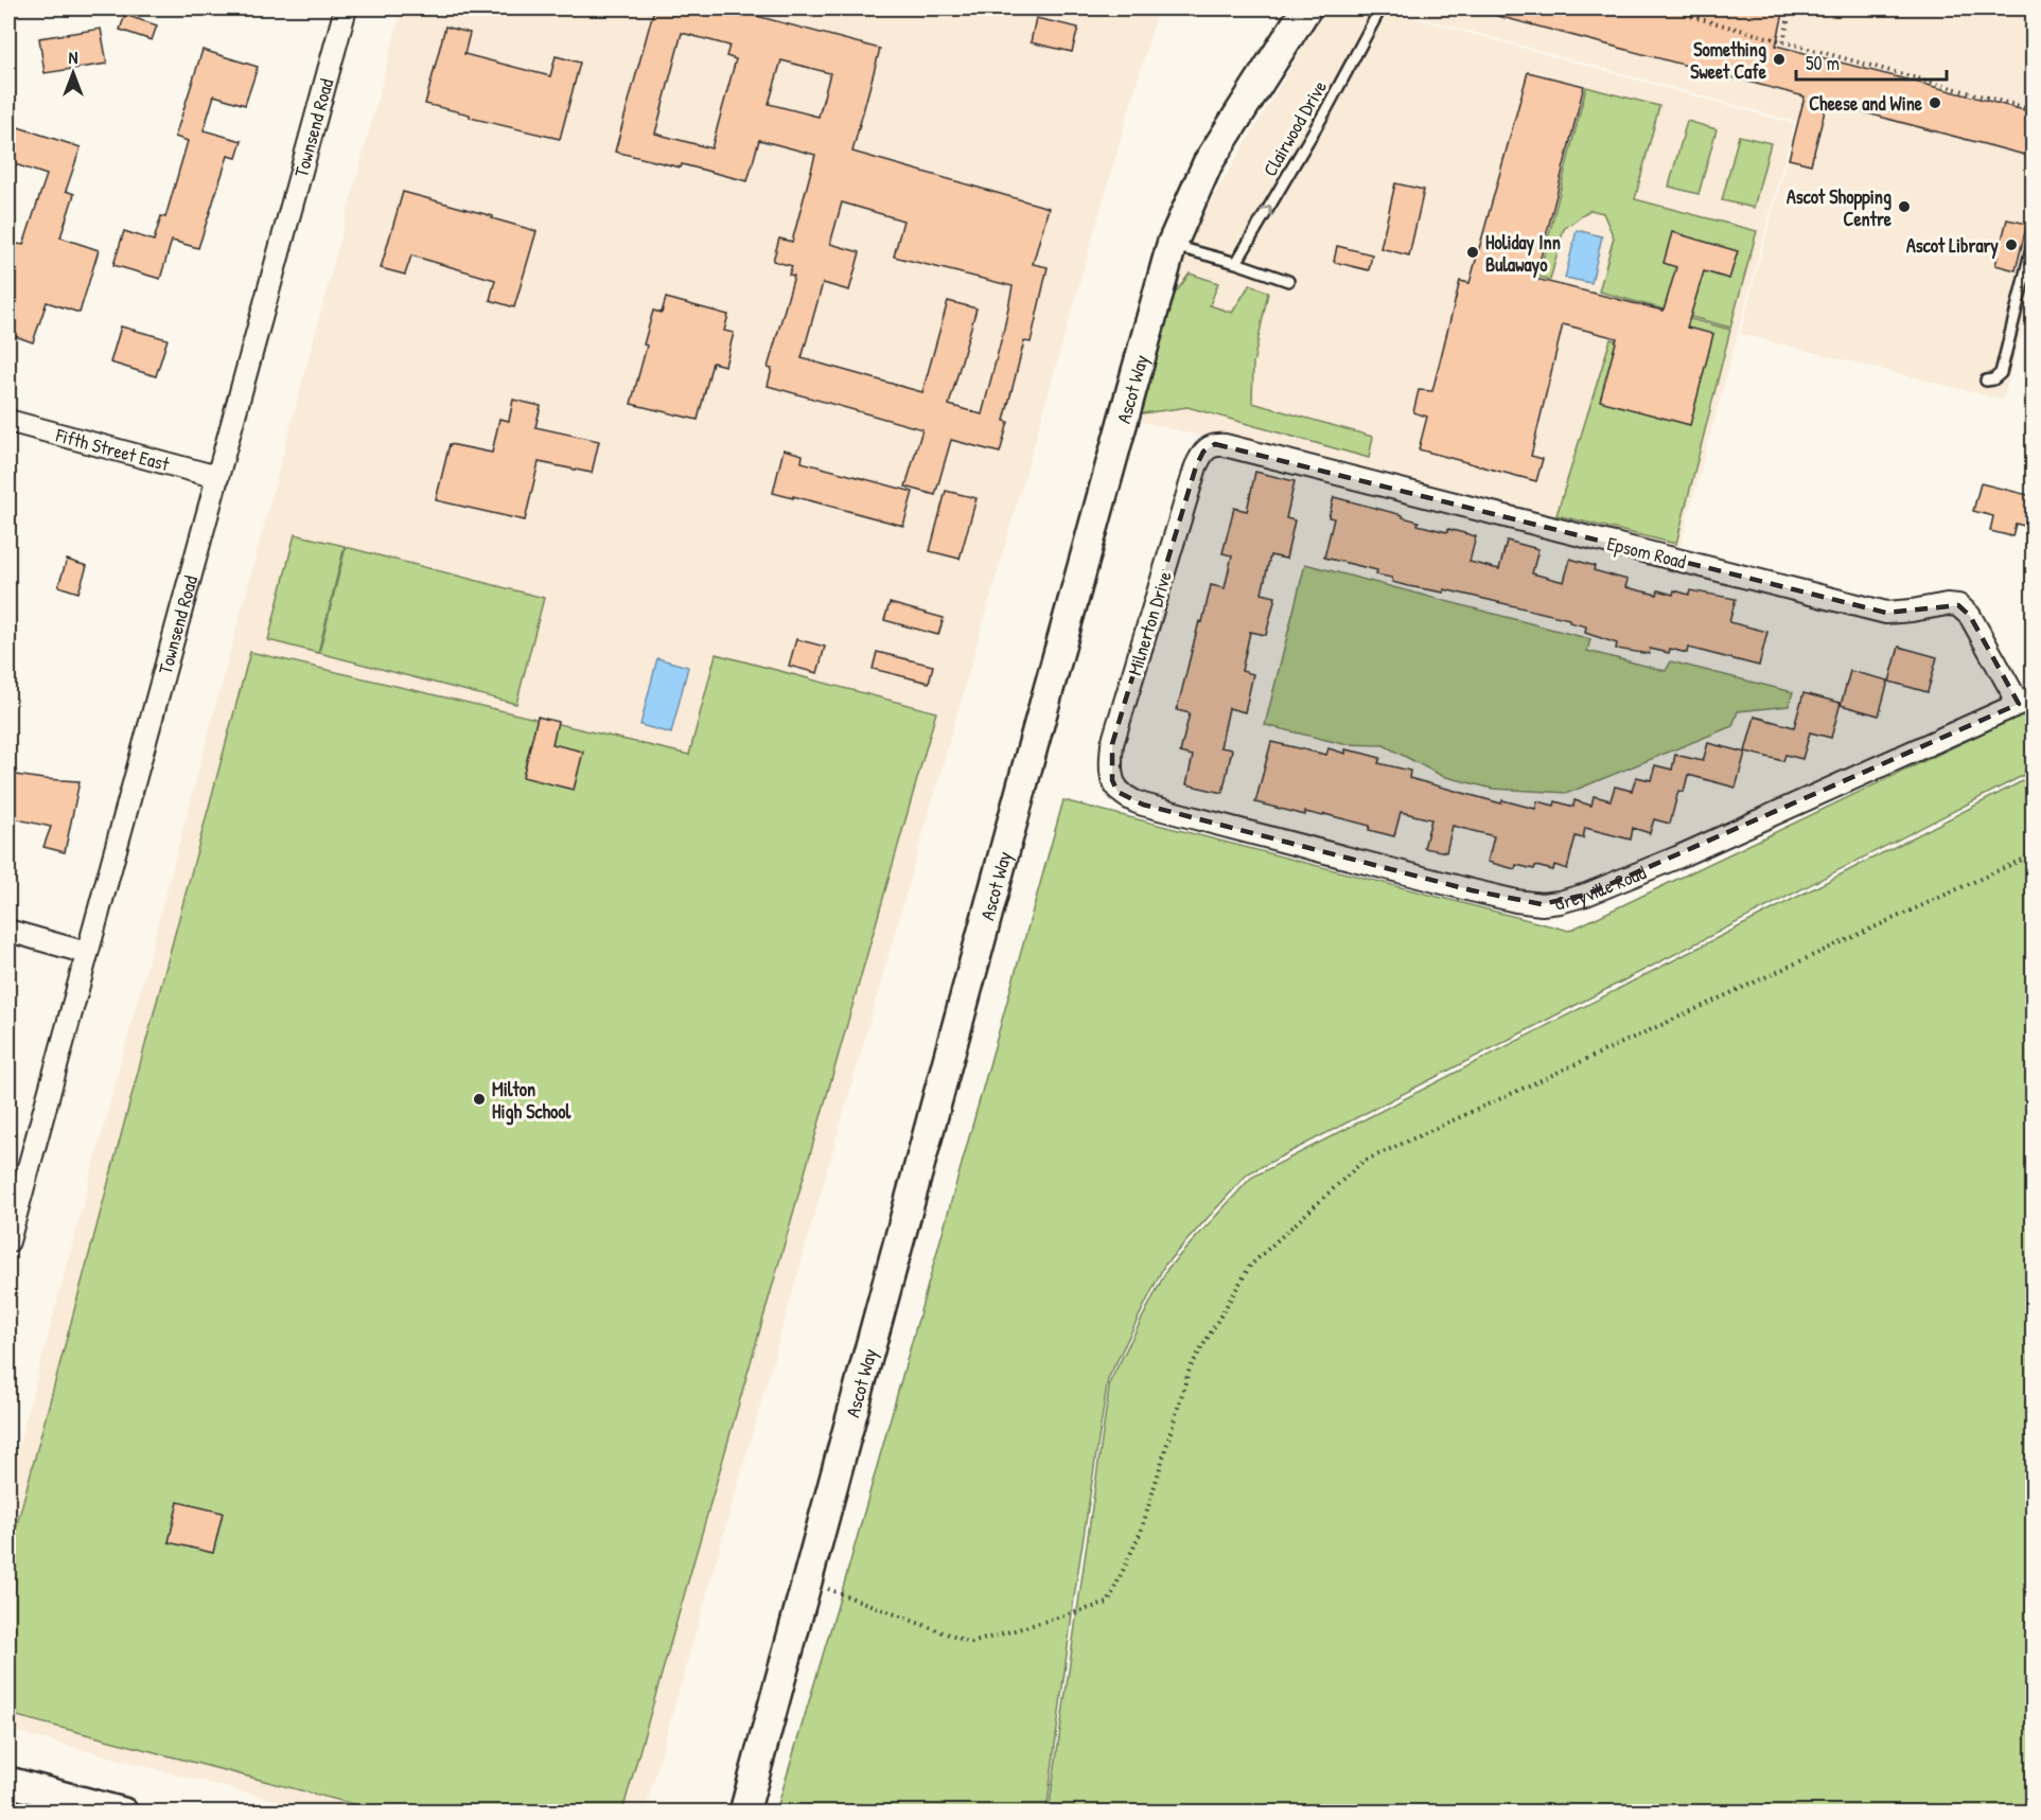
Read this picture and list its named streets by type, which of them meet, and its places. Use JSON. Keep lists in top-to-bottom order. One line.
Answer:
{"streets":{"main road":["Ascot Way"],"street":["Townsend Road","Fifth Street East","Epsom Road","Milnerton Drive","Greyville Road"],"lane":["Clairwood Drive"]},"crossings":[["Townsend Road","Fifth Street East"],["Epsom Road","Milnerton Drive"],["Epsom Road","Greyville Road"],["Milnerton Drive","Greyville Road"]],"one_way":["Clairwood Drive"],"places":["Something Sweet Cafe","Cheese and Wine","Ascot Shopping Centre","Ascot Library","Holiday Inn Bulawayo","Milton High School"],"scale_bar":"50 m","north":"top"}
